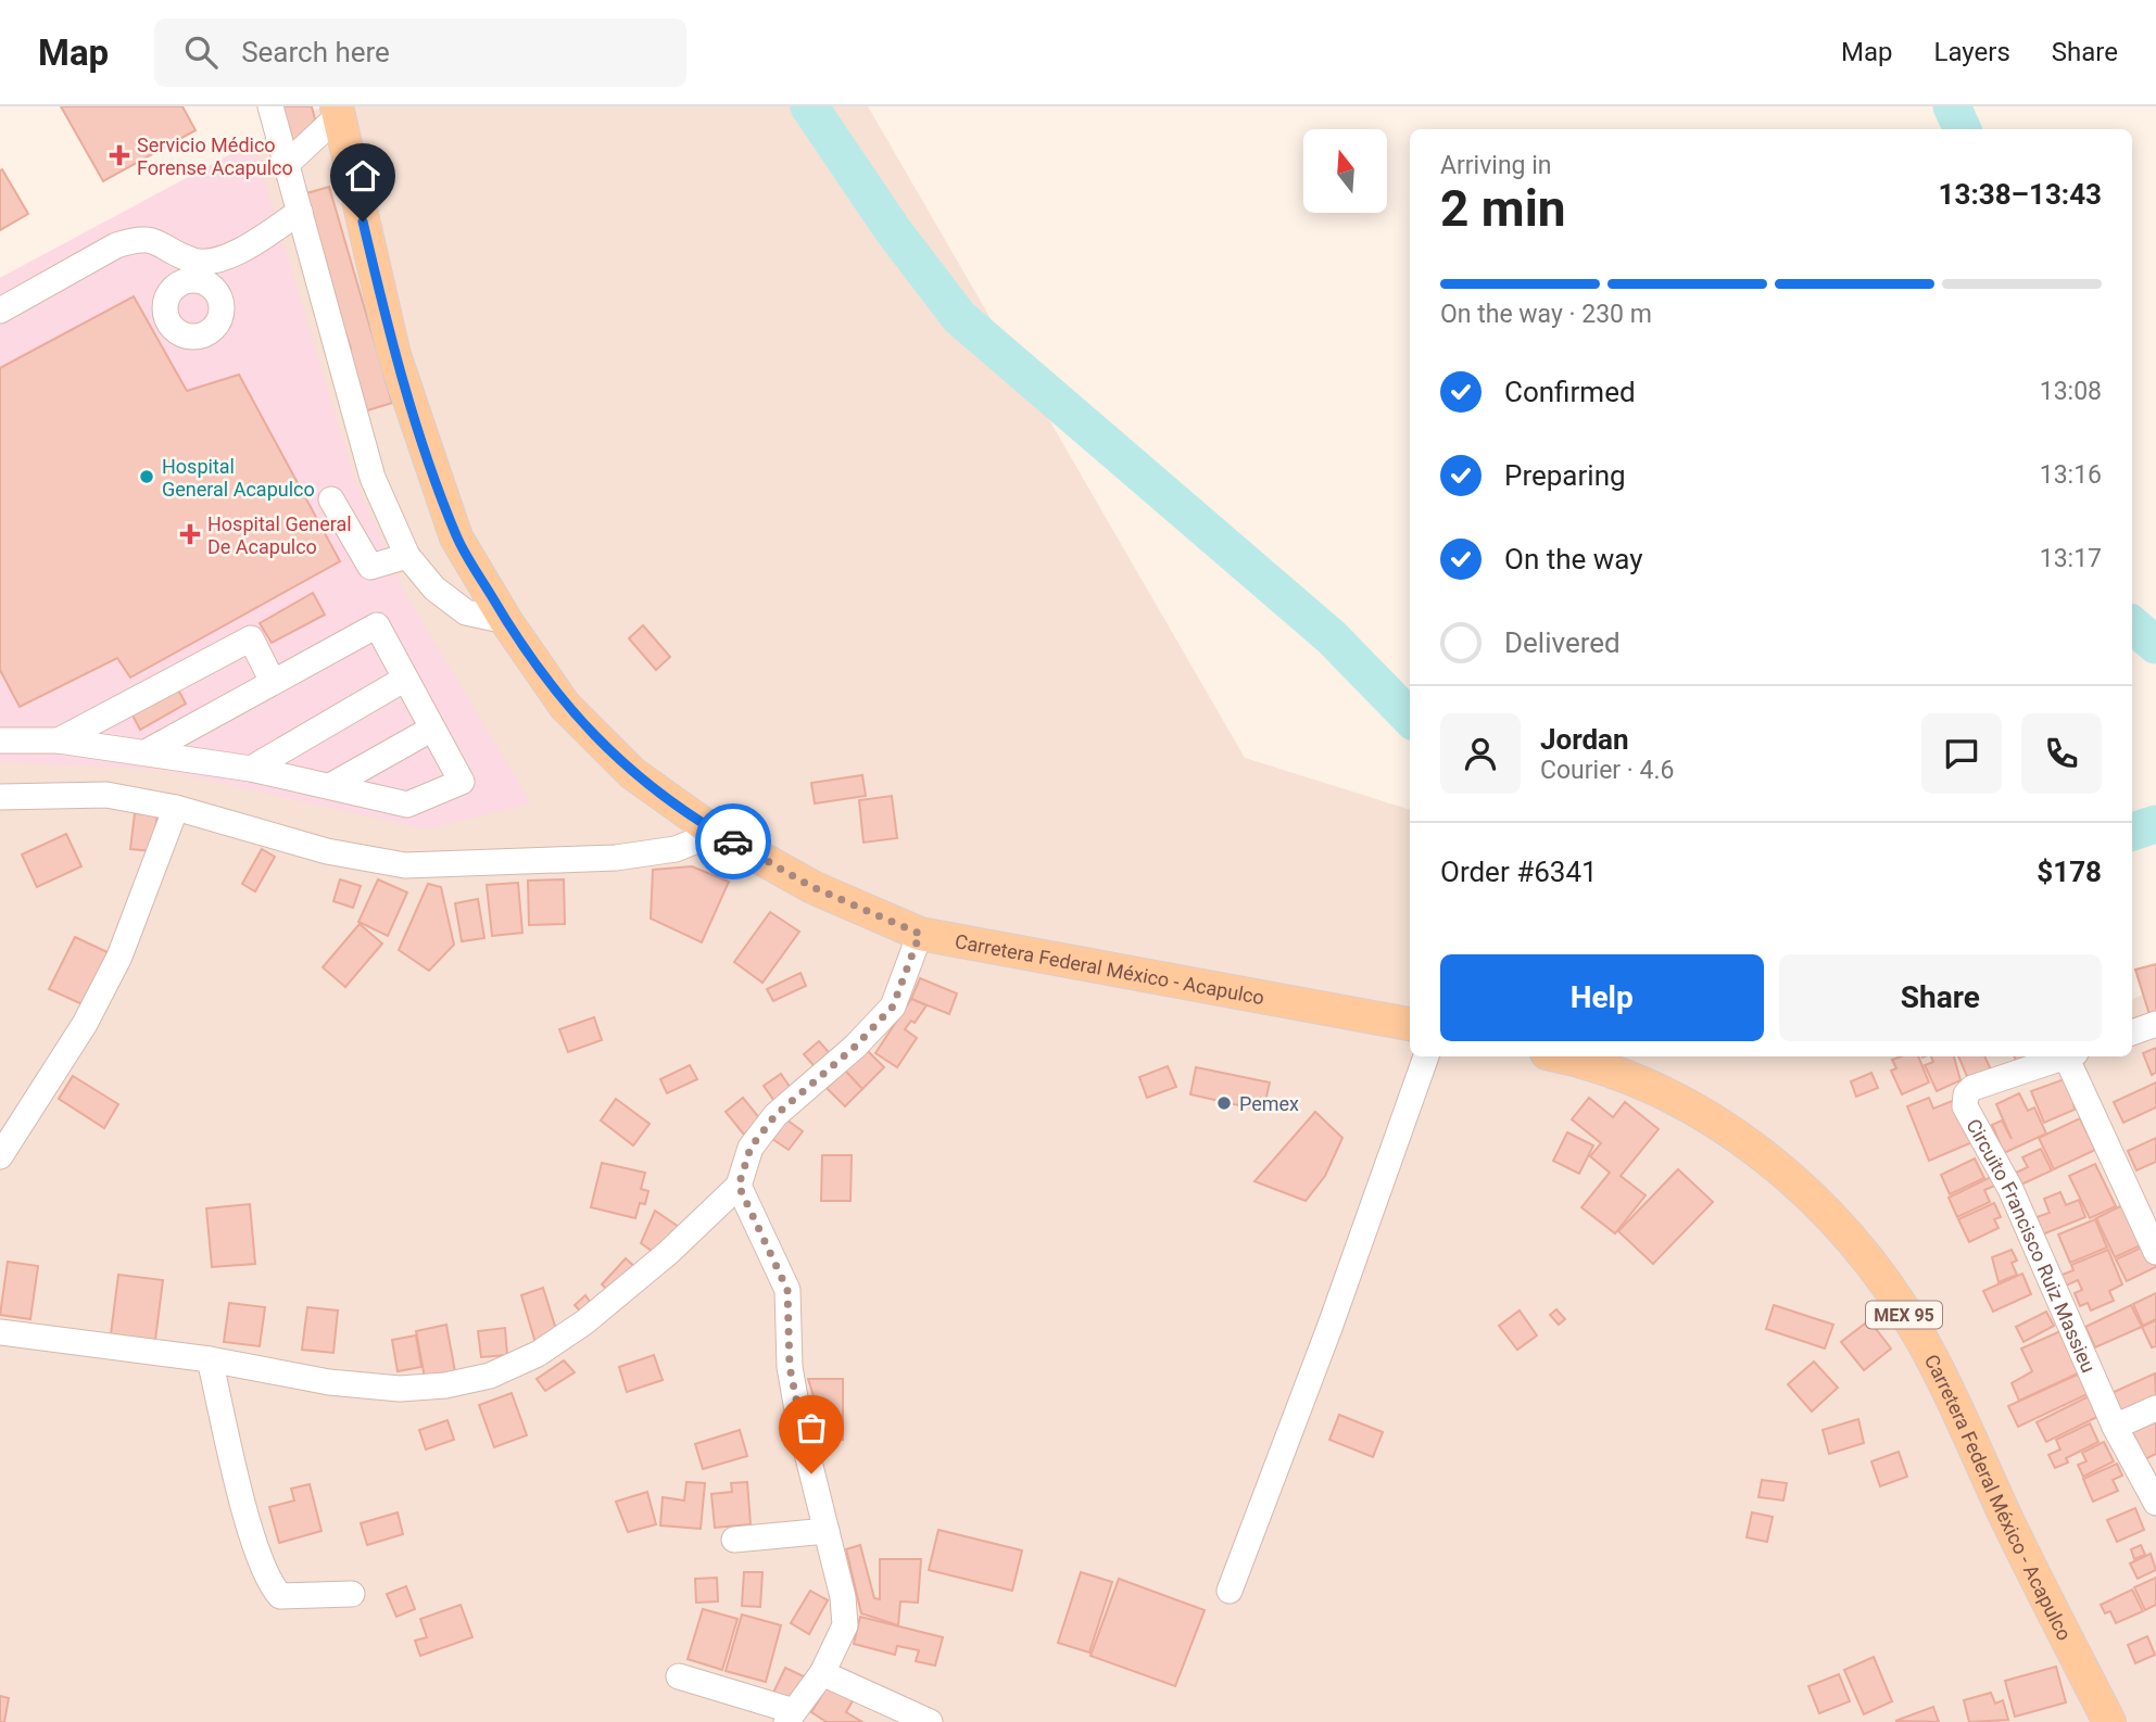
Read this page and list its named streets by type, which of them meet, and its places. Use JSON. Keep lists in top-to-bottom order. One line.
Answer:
{"streets":{"main road":["Carretera Federal México - Acapulco","MEX 95"],"street":["Circuito Francisco Ruiz Massieu"]},"places":{"health":["Servicio Médico Forense Acapulco","Hospital General De Acapulco"],"other":["Hospital General Acapulco","Pemex"]},"north":"top","page":{"header":"Map","search":"Search here","nav":["Map","Layers","Share"],"heading":["2 min","Arriving in","13:38–13:43"],"panel":["Jordan","Courier · 4.6","Order #6341","$178"],"bar":"On the way · 230 m","list":[["Confirmed","13:08"],["Preparing","13:16"],["On the way","13:17"],"Delivered"],"buttons":["Help","Share"]}}
